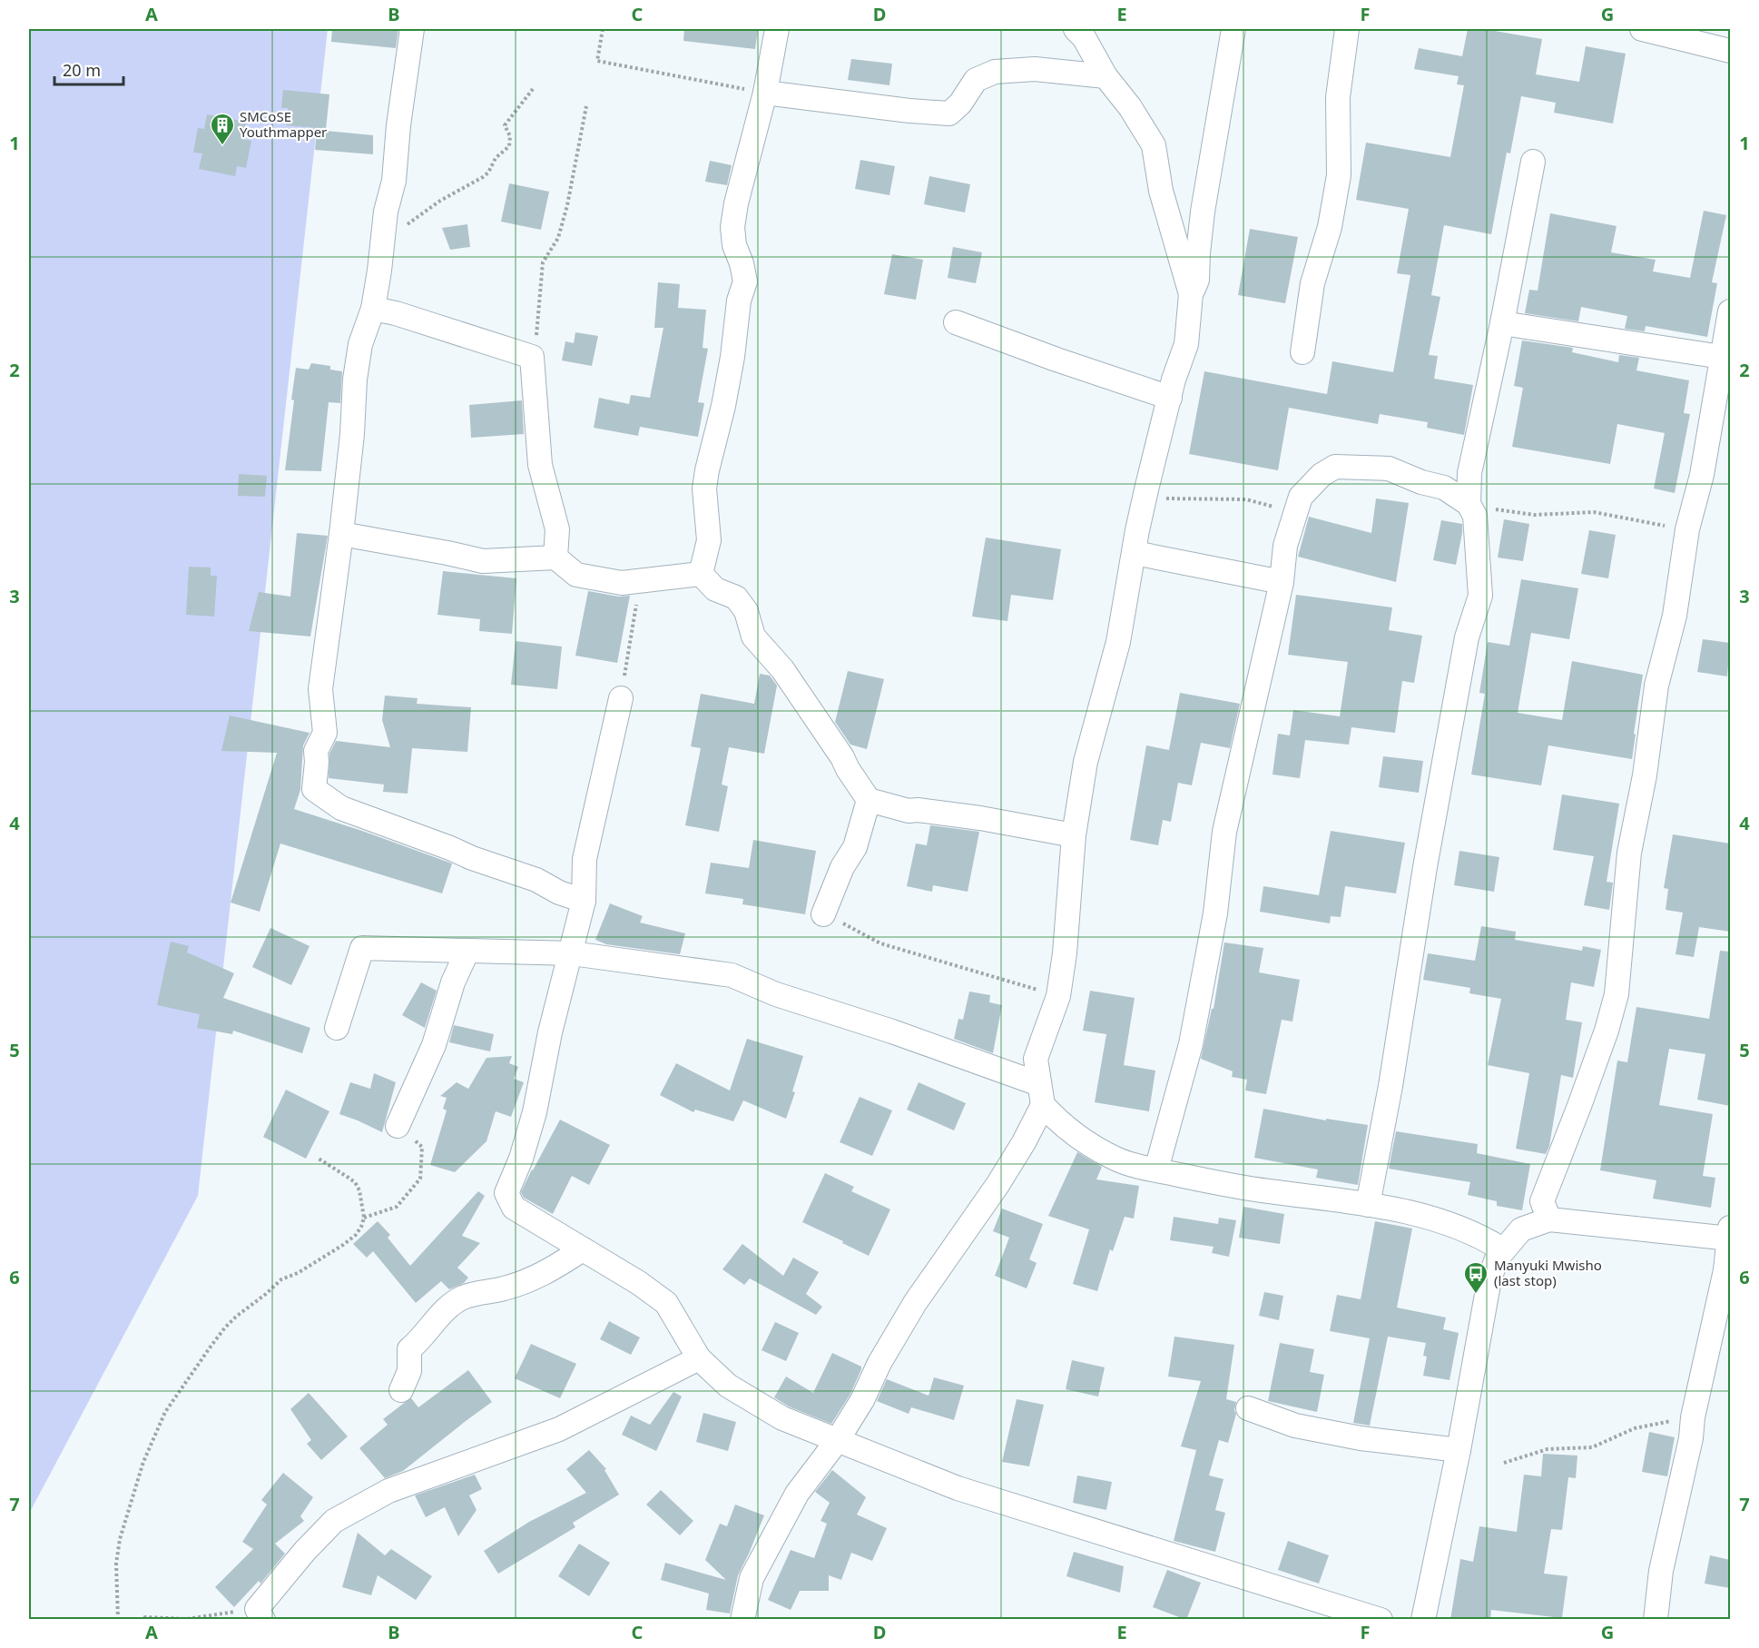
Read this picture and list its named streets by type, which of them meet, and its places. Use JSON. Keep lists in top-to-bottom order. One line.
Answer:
{"places":{"building":["SMCoSE Youthmapper"],"bus stop":["Manyuki Mwisho (last stop)"]},"scale_bar":"20 m","grid":{"columns":["A","B","C","D","E","F","G"],"rows":["1","2","3","4","5","6","7"]}}
